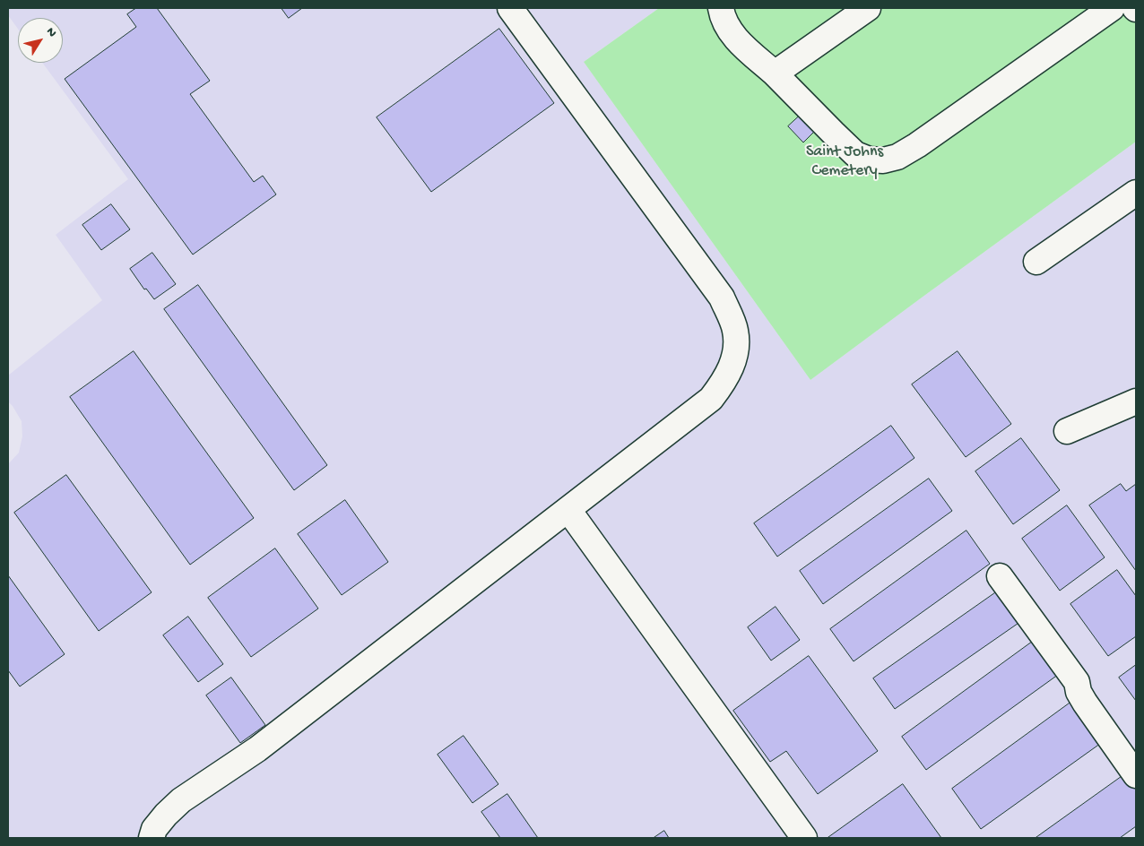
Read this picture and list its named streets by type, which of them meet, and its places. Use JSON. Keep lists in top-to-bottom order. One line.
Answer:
{"parks":["Saint Johns Cemetery"],"north":"top right"}
